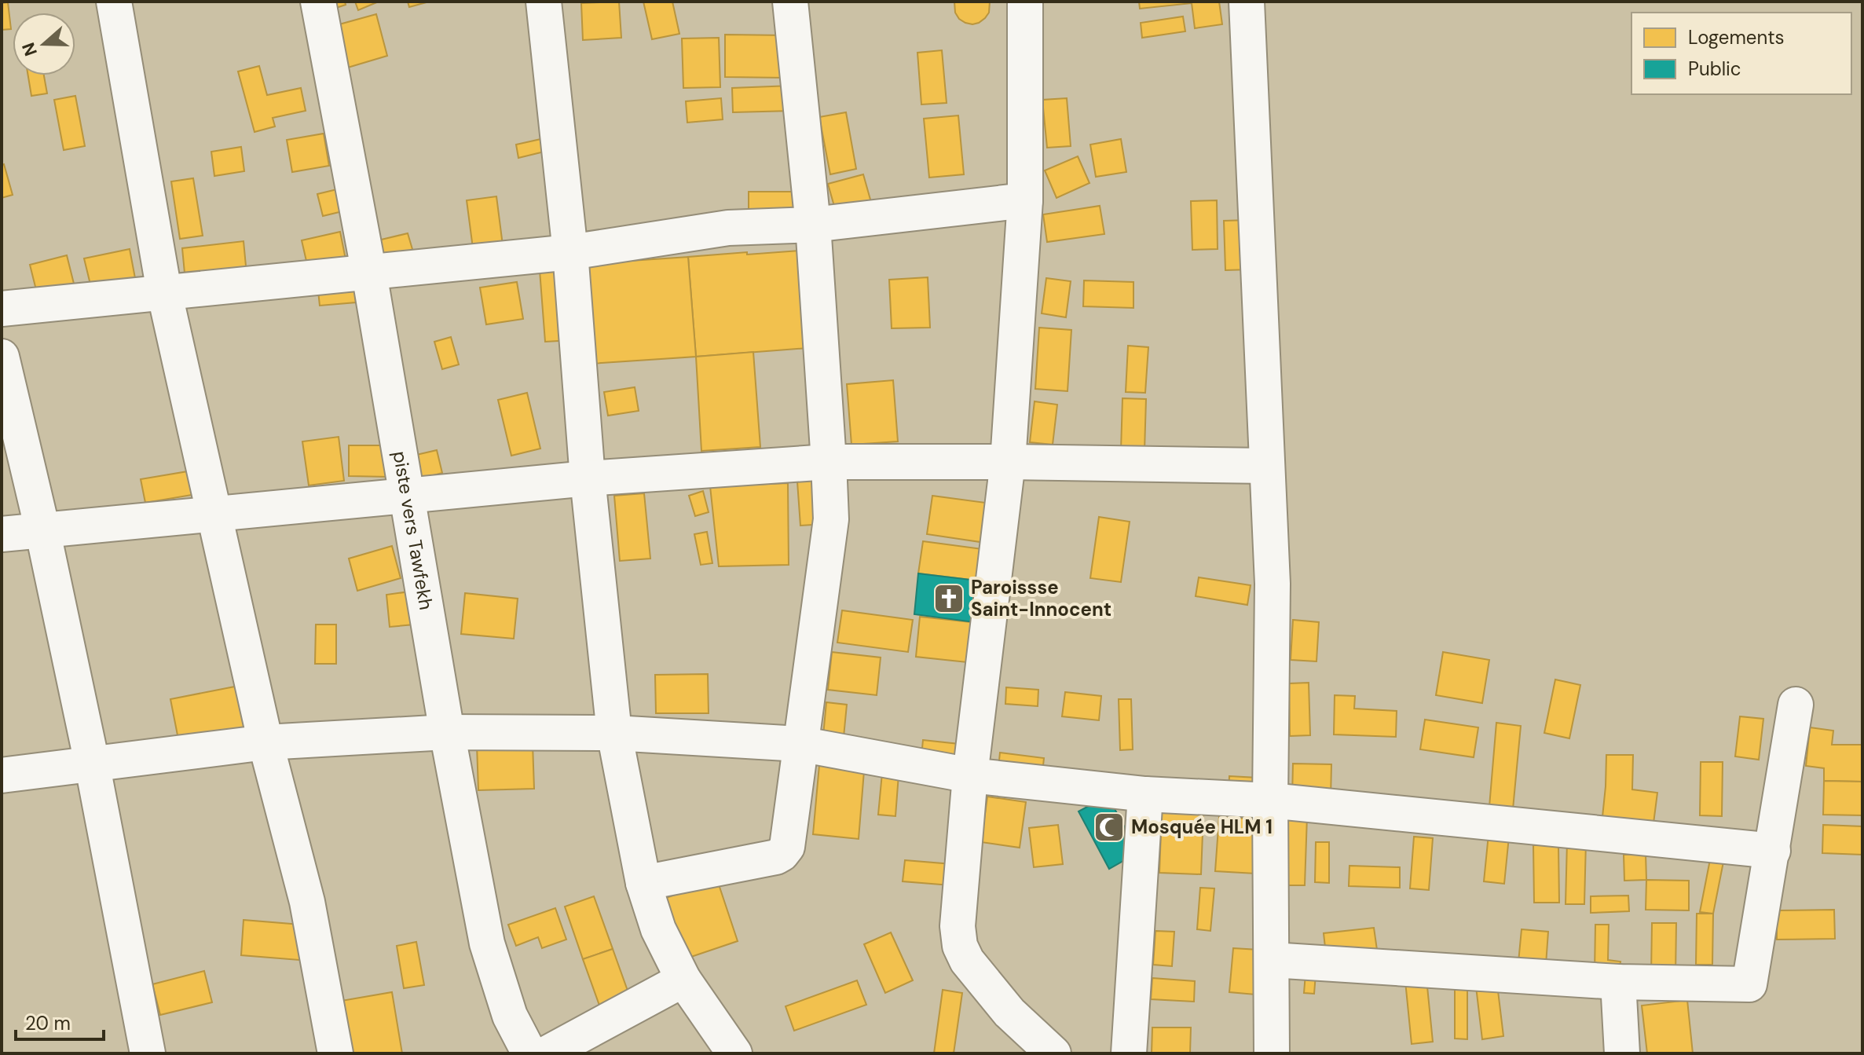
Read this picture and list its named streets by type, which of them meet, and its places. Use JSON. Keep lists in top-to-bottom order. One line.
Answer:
{"streets":{"street":["piste vers Tawfekh"]},"places":{"church":["Paroissse Saint-Innocent"],"mosque":["Mosquée HLM 1"]},"legend":["Logements","Public"],"scale_bar":"20 m","north":"left"}
